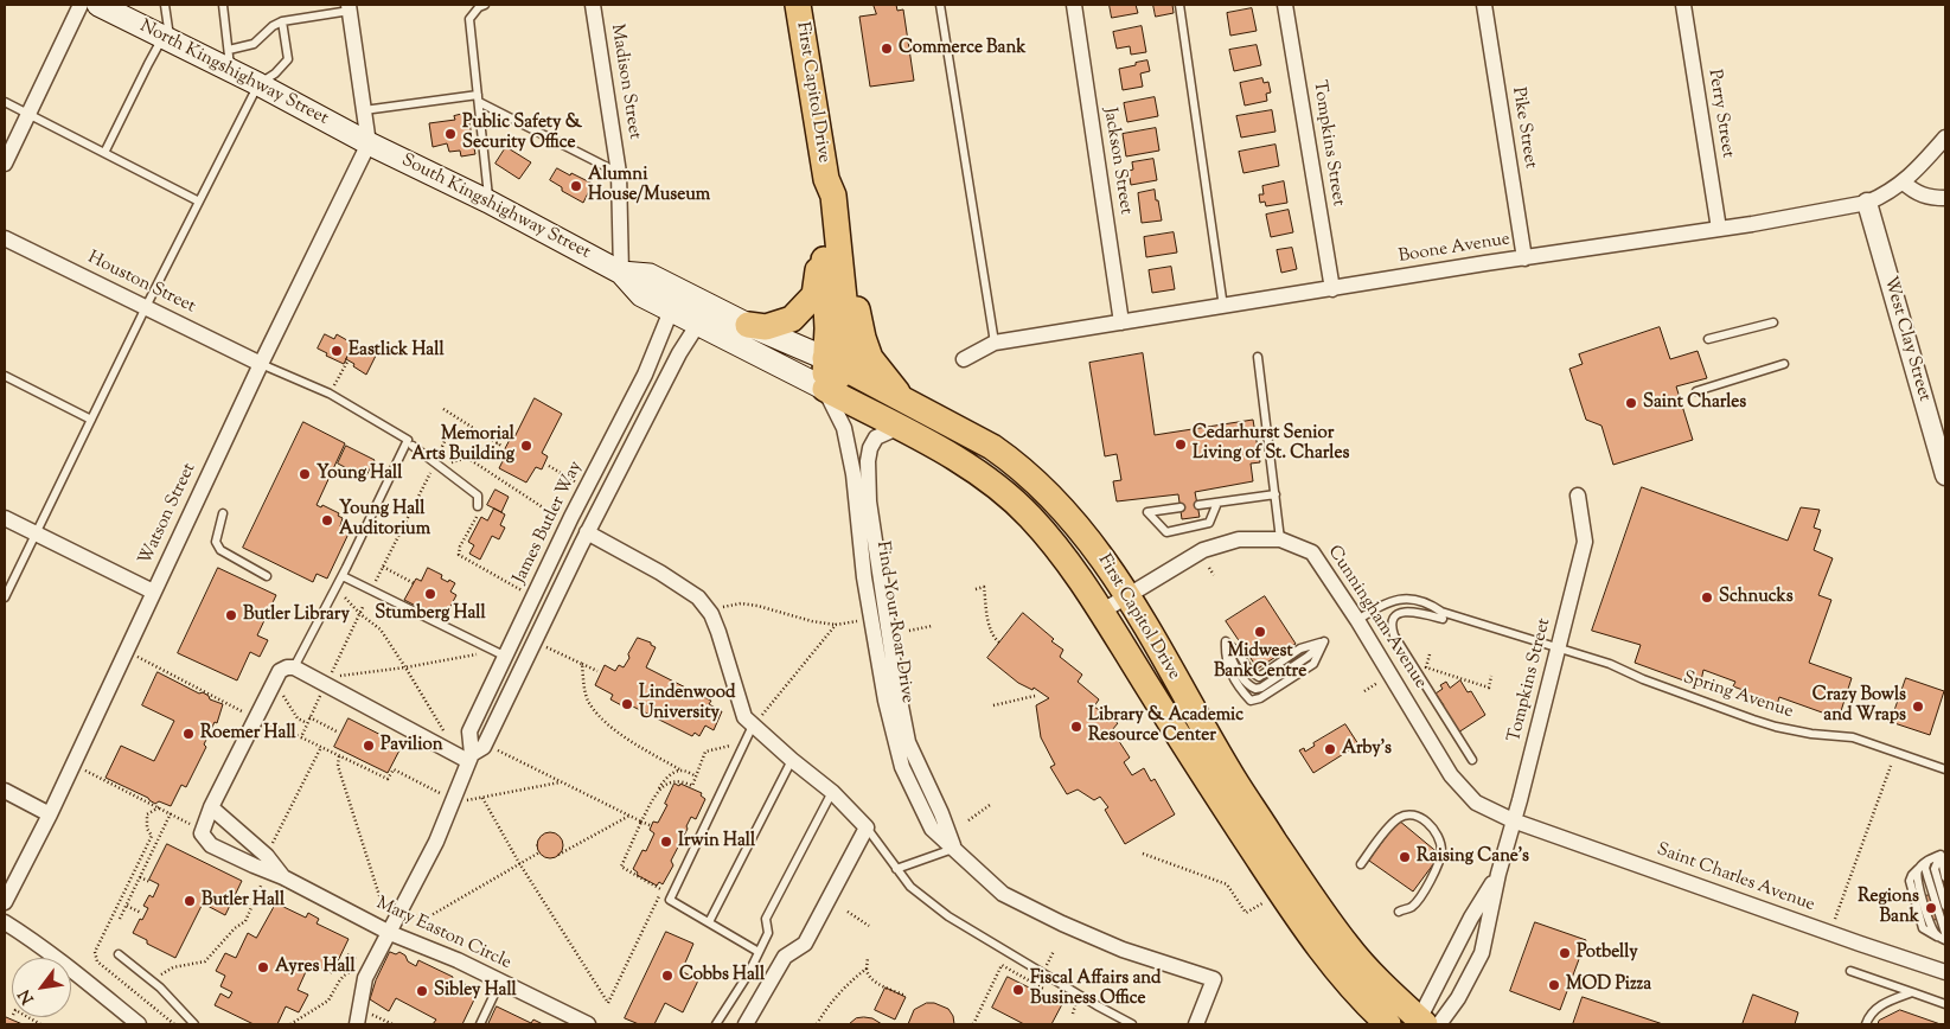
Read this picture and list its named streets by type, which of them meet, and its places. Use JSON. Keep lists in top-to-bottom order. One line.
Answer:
{"streets":{"main road":["North Kingshighway Street","First Capitol Drive","South Kingshighway Street"],"street":["Madison Street","Perry Street","Pike Street","Tompkins Street","Jackson Street","Boone Avenue","Houston Street","West Clay Street","Watson Street","James Butler Way","Cunningham Avenue","Find Your Roar Drive","Saint Charles Avenue","Mary Easton Circle"],"lane":["Spring Avenue"]},"crossings":[["North Kingshighway Street","South Kingshighway Street"],["North Kingshighway Street","Watson Street"],["Madison Street","South Kingshighway Street"],["First Capitol Drive","Tompkins Street"],["First Capitol Drive","South Kingshighway Street"],["First Capitol Drive","Cunningham Avenue"],["First Capitol Drive","Find Your Roar Drive"],["Perry Street","Boone Avenue"],["Pike Street","Boone Avenue"],["Tompkins Street","Boone Avenue"],["Tompkins Street","Cunningham Avenue"],["Tompkins Street","Spring Avenue"],["Tompkins Street","Saint Charles Avenue"],["Jackson Street","Boone Avenue"],["South Kingshighway Street","Watson Street"],["South Kingshighway Street","James Butler Way"],["South Kingshighway Street","Find Your Roar Drive"],["Boone Avenue","West Clay Street"],["Houston Street","Watson Street"],["James Butler Way","Mary Easton Circle"],["Cunningham Avenue","Spring Avenue"],["Cunningham Avenue","Saint Charles Avenue"]],"places":["Commerce Bank","Public Safety & Security Office","Alumni House/Museum","Eastlick Hall","Saint Charles","Cedarhurst Senior Living of St. Charles","Memorial Arts Building","Young Hall","Young Hall Auditorium","Stumberg Hall","Schnucks","Butler Library","Midwest BankCentre","Lindenwood University","Crazy Bowls and Wraps","Library & Academic Resource Center","Roemer Hall","Pavilion","Arby's","Irwin Hall","Raising Cane's","Butler Hall","Regions Bank","Potbelly","Ayres Hall","Cobbs Hall","MOD Pizza","Fiscal Affairs and Business Office","Sibley Hall"],"north":"bottom left"}
